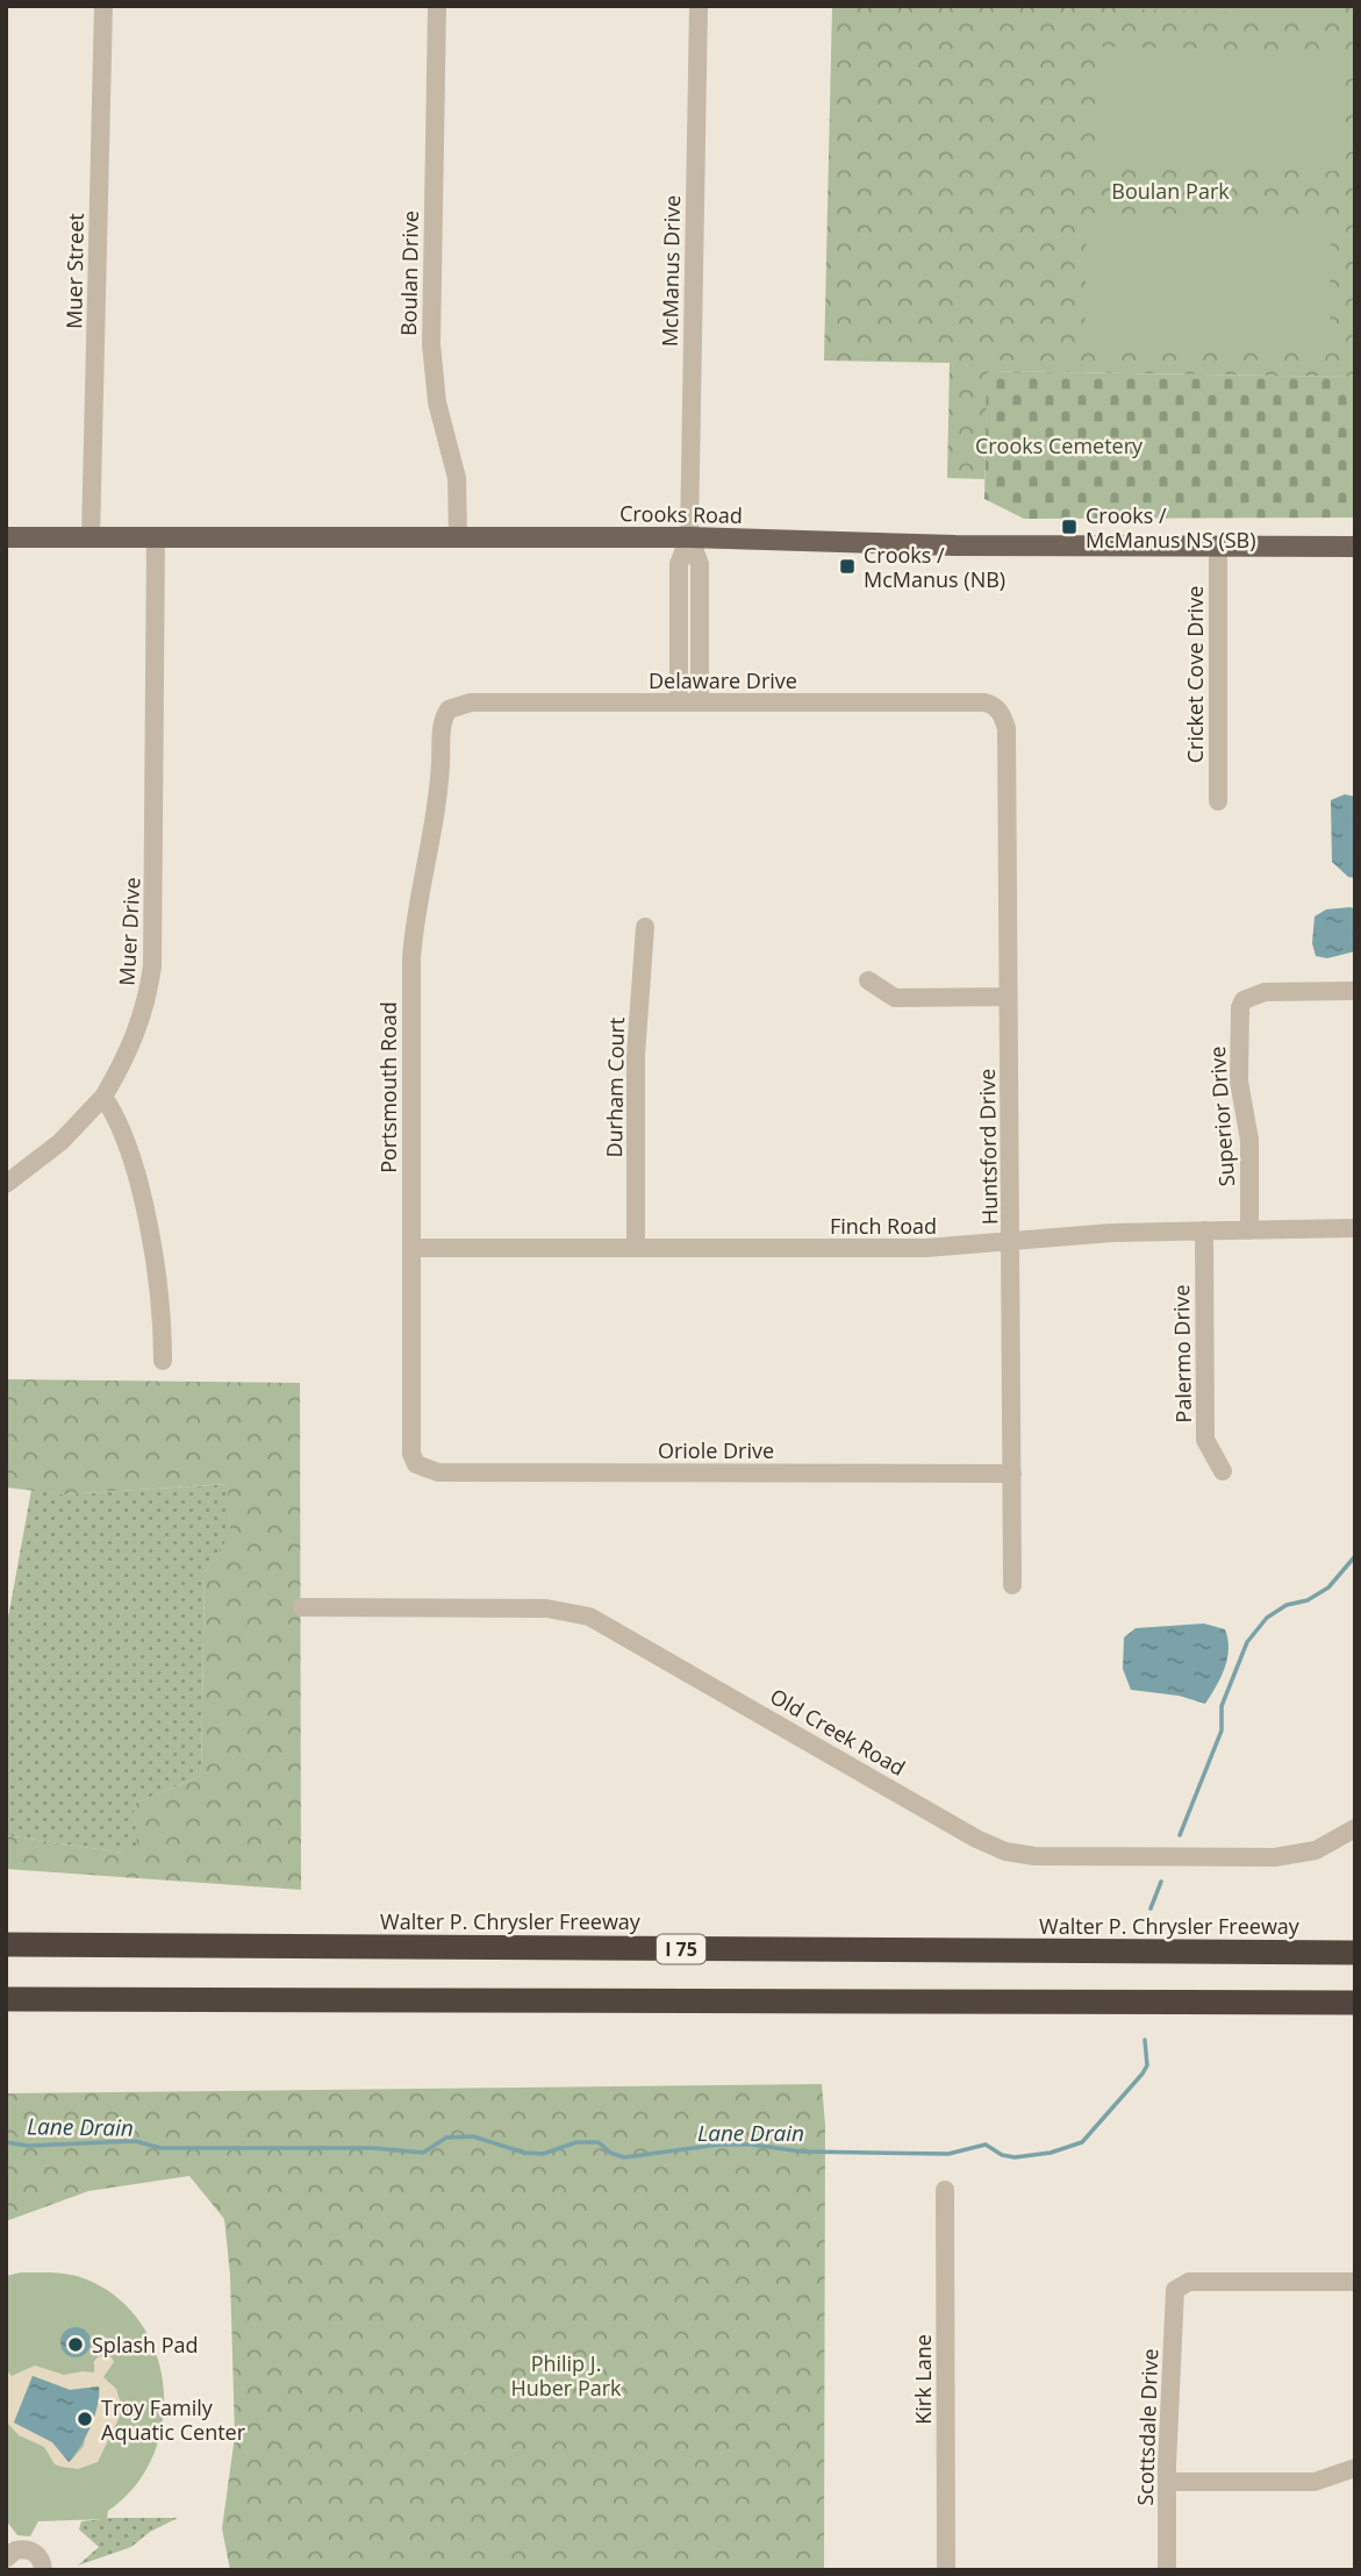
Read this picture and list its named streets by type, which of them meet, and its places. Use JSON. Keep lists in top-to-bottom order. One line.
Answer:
{"streets":{"highway":["Walter P. Chrysler Freeway","I 75"],"main road":["Crooks Road"],"street":["Muer Street","McManus Drive","Boulan Drive","Cricket Cove Drive","Delaware Drive","Muer Drive","Portsmouth Road","Durham Court","Superior Drive","Huntsford Drive","Finch Road","Palermo Drive","Oriole Drive","Old Creek Road","Kirk Lane","Scottsdale Drive"]},"crossings":[["Muer Street","Crooks Road"],["McManus Drive","Crooks Road"],["Boulan Drive","Crooks Road"],["Crooks Road","Cricket Cove Drive"],["Crooks Road","Muer Drive"],["Delaware Drive","Portsmouth Road"],["Delaware Drive","Huntsford Drive"],["Portsmouth Road","Finch Road"],["Portsmouth Road","Oriole Drive"],["Durham Court","Finch Road"],["Superior Drive","Finch Road"],["Huntsford Drive","Finch Road"],["Huntsford Drive","Oriole Drive"],["Finch Road","Palermo Drive"]],"water":["Lane Drain"],"parks":["Boulan Park","Crooks Cemetery","Philip J. Huber Park"],"places":{"transit":["Crooks / McManus NS (SB)","Crooks / McManus (NB)"],"other":["Splash Pad","Troy Family Aquatic Center"]}}
